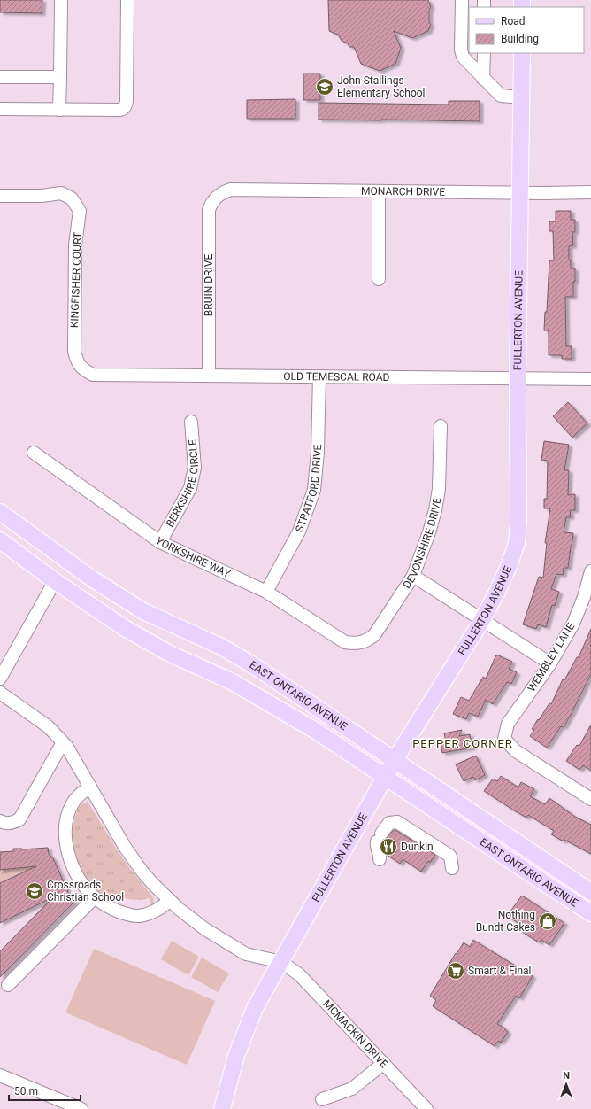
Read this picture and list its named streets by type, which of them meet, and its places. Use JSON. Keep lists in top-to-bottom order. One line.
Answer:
{"streets":{"main road":["FULLERTON AVENUE","EAST ONTARIO AVENUE"],"street":["MONARCH DRIVE","KINGFISHER COURT","BRUIN DRIVE","OLD TEMESCAL ROAD","BERKSHIRE CIRCLE","STRATFORD DRIVE","DEVONSHIRE DRIVE","YORKSHIRE WAY","WEMBLEY LANE","MCMACKIN DRIVE"]},"crossings":[["MONARCH DRIVE","BRUIN DRIVE"],["MONARCH DRIVE","FULLERTON AVENUE"],["KINGFISHER COURT","OLD TEMESCAL ROAD"],["BRUIN DRIVE","OLD TEMESCAL ROAD"],["FULLERTON AVENUE","OLD TEMESCAL ROAD"],["FULLERTON AVENUE","EAST ONTARIO AVENUE"],["FULLERTON AVENUE","MCMACKIN DRIVE"],["OLD TEMESCAL ROAD","STRATFORD DRIVE"],["BERKSHIRE CIRCLE","YORKSHIRE WAY"],["STRATFORD DRIVE","YORKSHIRE WAY"],["DEVONSHIRE DRIVE","YORKSHIRE WAY"]],"districts":["PEPPER CORNER"],"places":{"school or university":["John Stallings Elementary School","Crossroads Christian School"],"restaurant":["Dunkin'"],"shop":["Nothing Bundt Cakes"],"supermarket":["Smart & Final"]},"legend":["Road","Building"],"scale_bar":"50 m","north":"top"}
